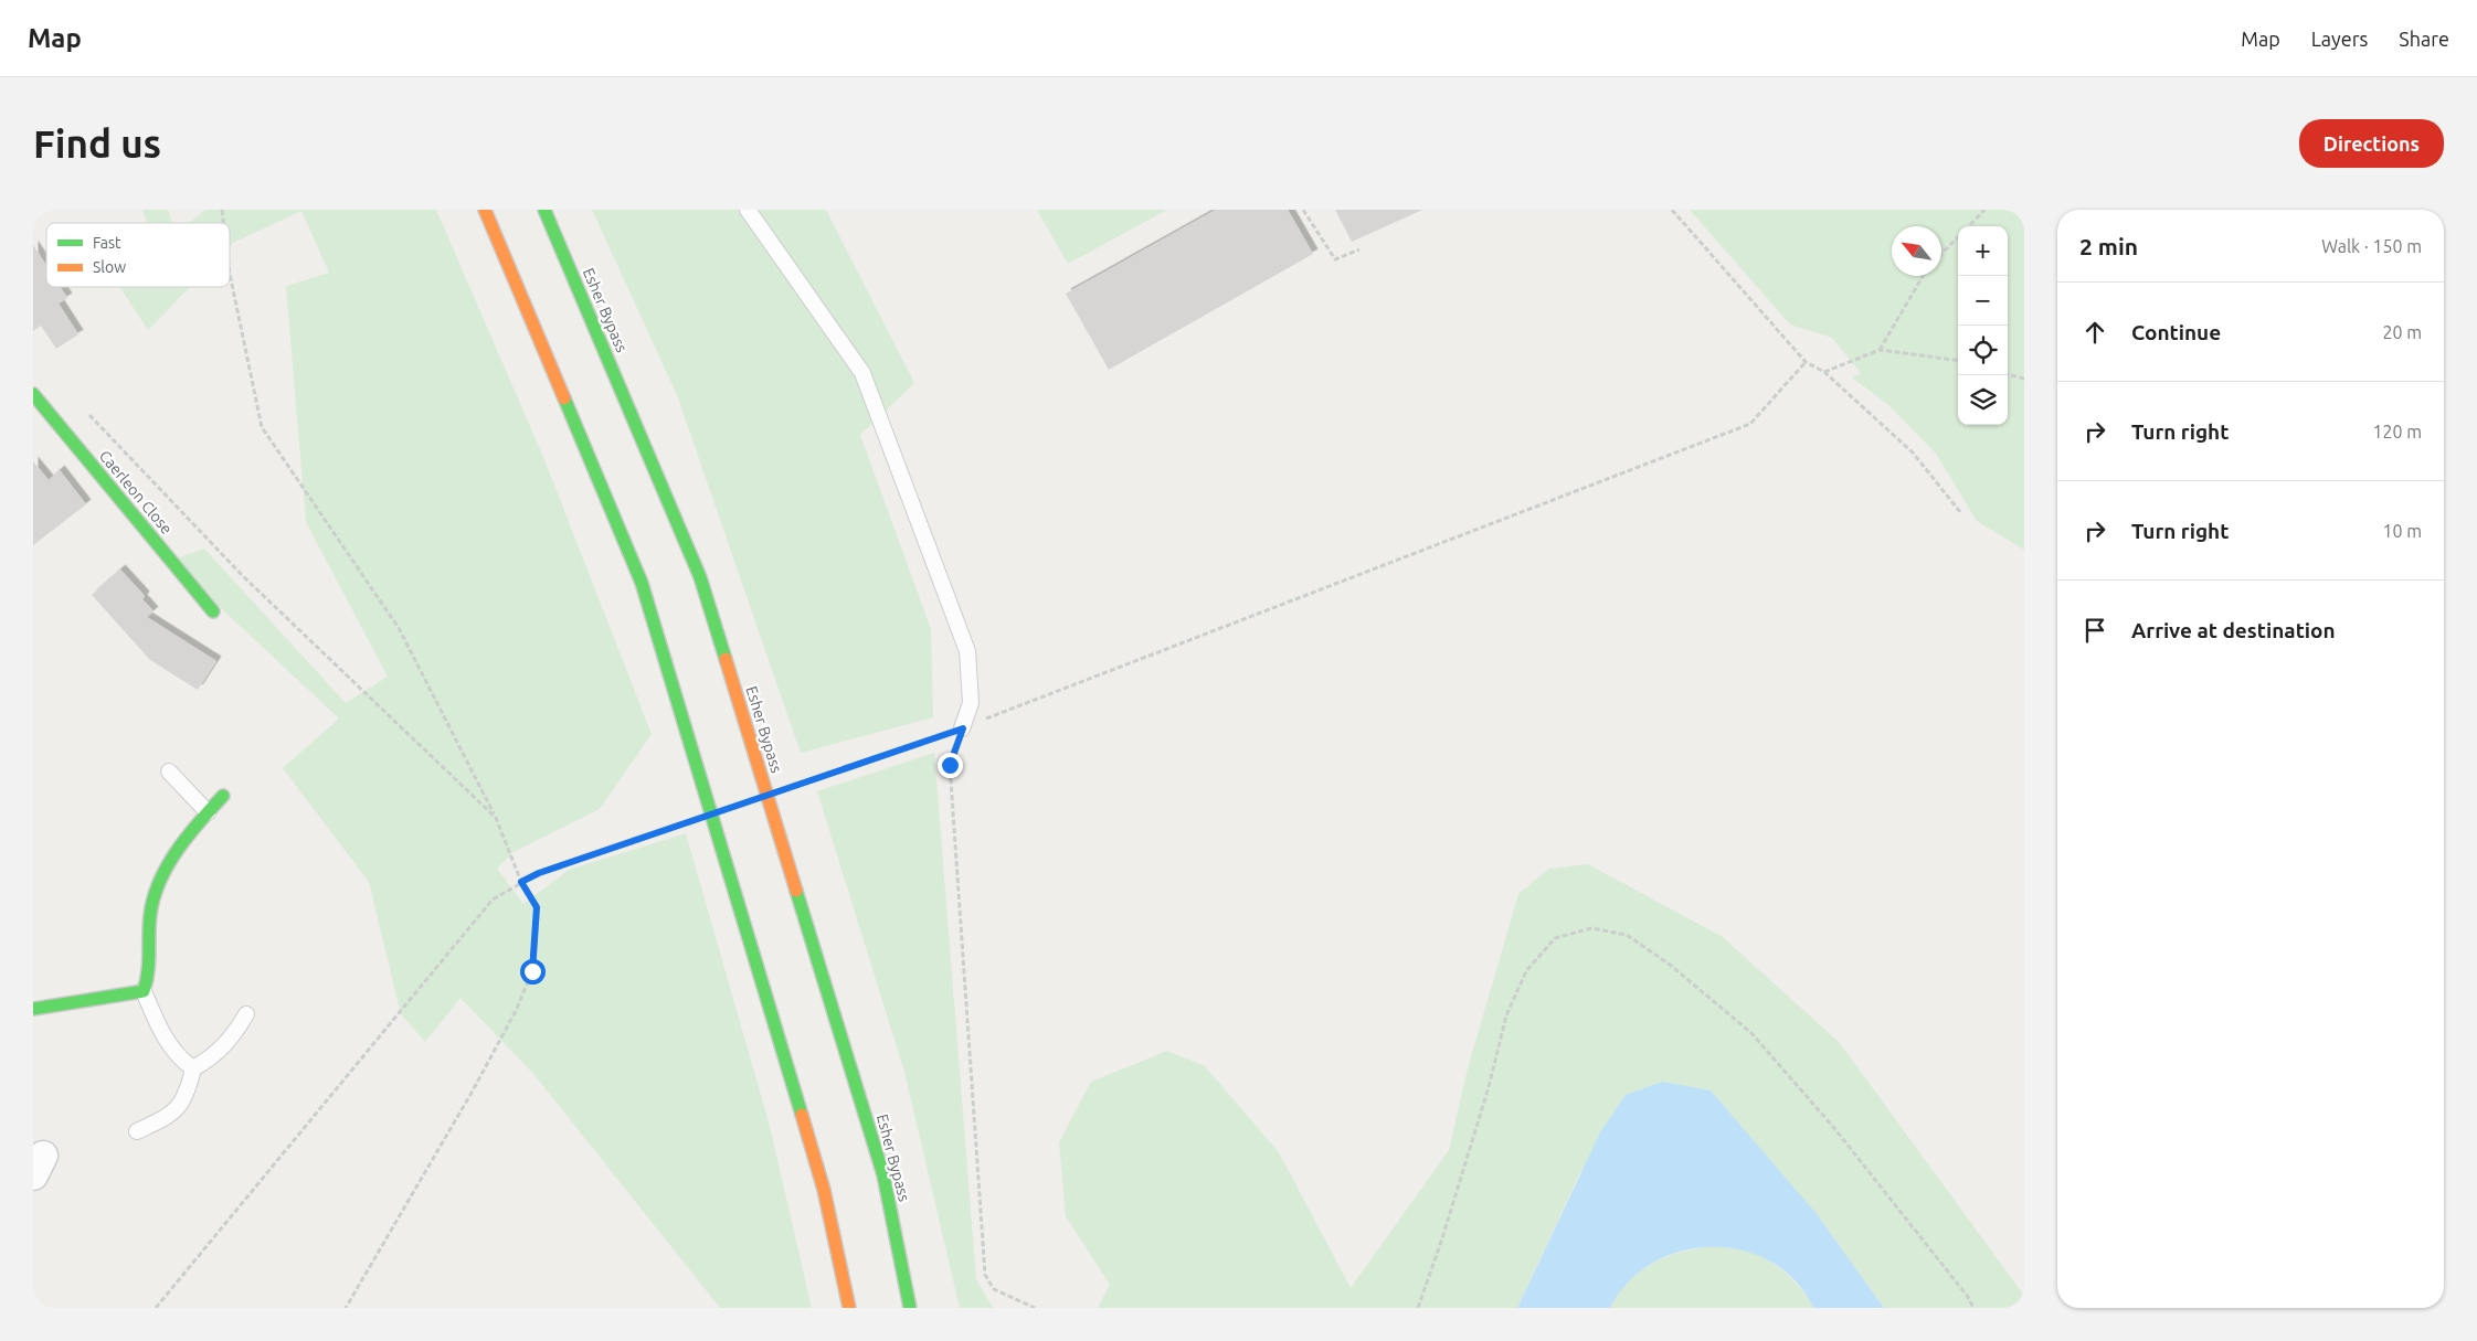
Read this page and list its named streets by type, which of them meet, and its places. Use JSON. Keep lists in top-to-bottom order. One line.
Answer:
{"streets":{"main road":["Esher Bypass","Caerleon Close"]},"legend":["Fast","Slow"],"north":"top left","page":{"header":"Map","nav":["Map","Layers","Share"],"buttons":"Directions","title":"Find us","heading":["2 min","Walk · 150 m"],"map_buttons":["+","−"],"list":[["Continue","20 m"],["Turn right","120 m"],["Turn right","10 m"],"Arrive at destination"]}}
